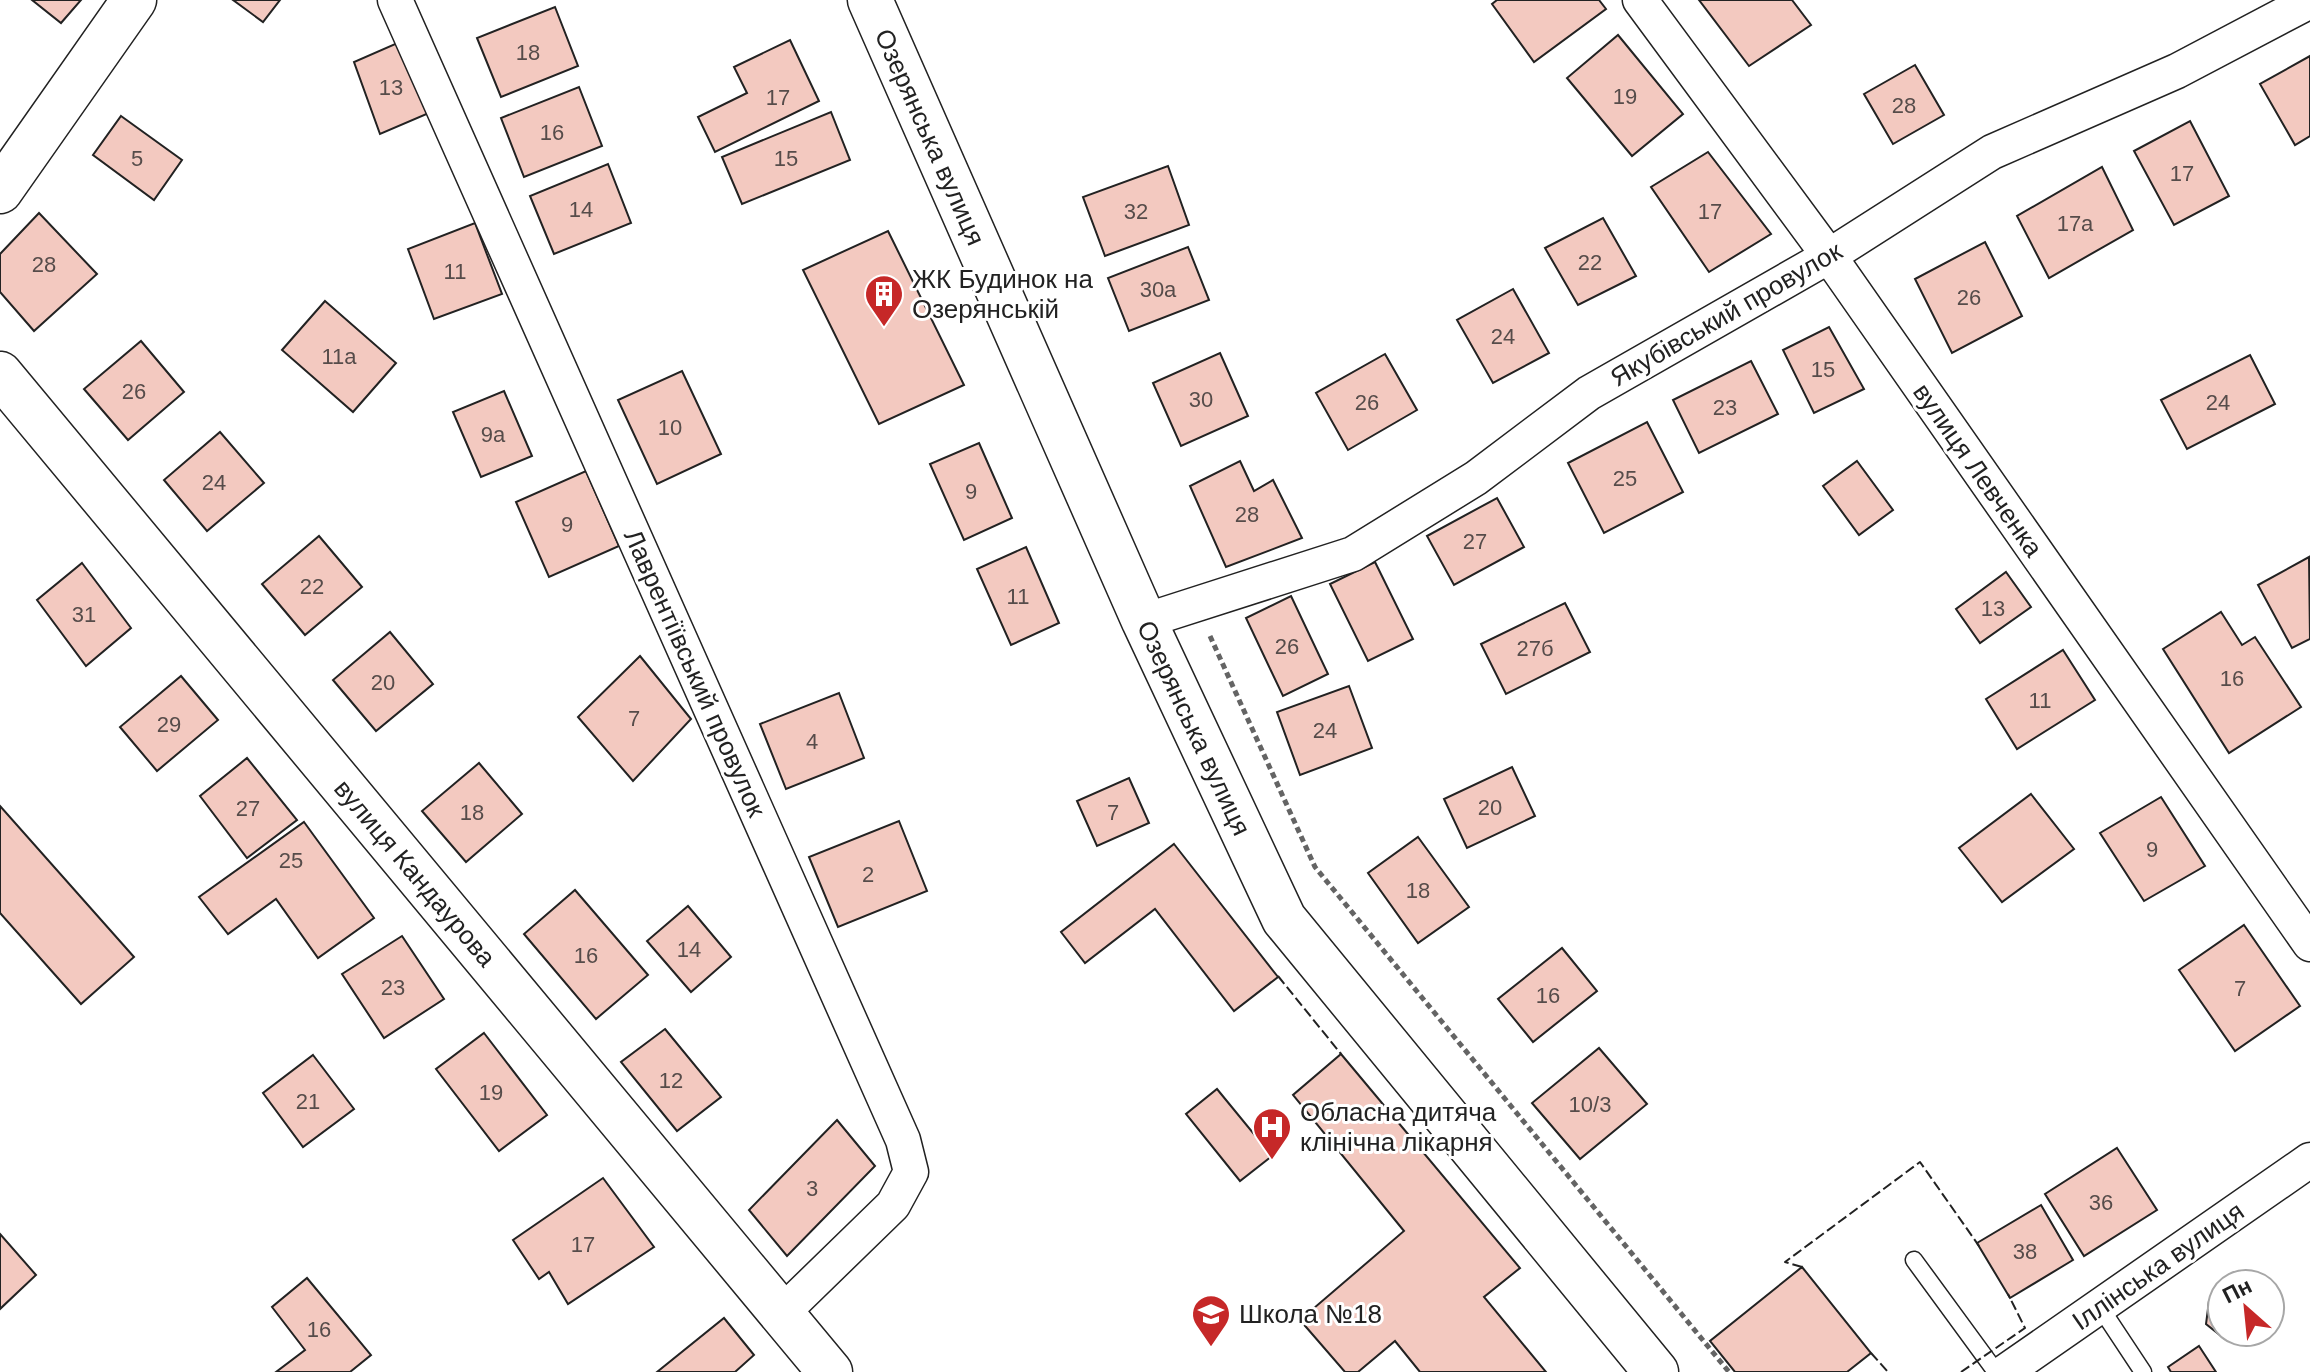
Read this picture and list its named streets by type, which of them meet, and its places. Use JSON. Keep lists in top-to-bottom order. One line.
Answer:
{"streets":{"main road":["Озерянська вулиця","вулиця Кандаурова"],"street":["Якубівський провулок","вулиця Левченка","Лаврентіївський провулок","Іллінська вулиця"]},"crossings":[["Озерянська вулиця","Якубівський провулок"],["Якубівський провулок","вулиця Левченка"],["Лаврентіївський провулок","вулиця Кандаурова"]],"places":{"building":["ЖК Будинок на Озерянській"],"hospital":["Обласна дитяча клінічна лікарня"],"school or university":["Школа №18"]},"house_numbers":["18","13","19","17","28","16","5","15","17","14","32","17","17а","22","28","11","30а","26","24","11а","15","26","30","26","24","23","10","9а","25","24","9","28","9","27","22","11","13","31","26","27б","16","20","11","7","29","24","4","20","27","18","7","9","25","2","18","14","16","23","7","16","12","19","21","10/3","3","36","17","38","16"],"north":"top left"}
